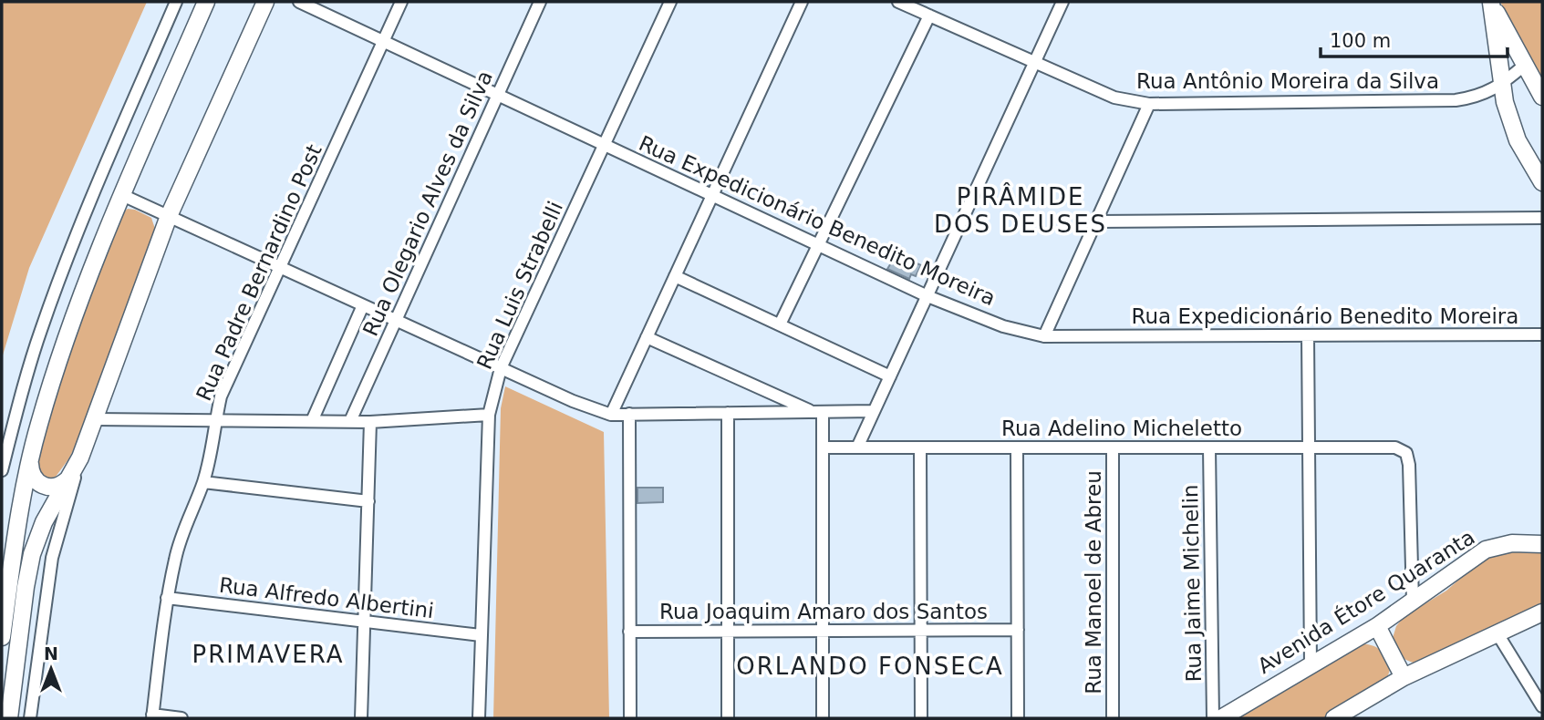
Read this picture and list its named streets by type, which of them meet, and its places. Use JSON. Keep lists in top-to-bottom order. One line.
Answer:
{"streets":{"main road":["Avenida Étore Quaranta"],"street":["Rua Antônio Moreira da Silva","Rua Olegario Alves da Silva","Rua Expedicionário Benedito Moreira","Rua Padre Bernardino Post","Rua Luis Strabelli","Rua Adelino Micheletto","Rua Manoel de Abreu","Rua Jaime Michelin","Rua Alfredo Albertini","Rua Joaquim Amaro dos Santos"]},"crossings":[["Rua Olegario Alves da Silva","Rua Expedicionário Benedito Moreira"],["Rua Expedicionário Benedito Moreira","Rua Padre Bernardino Post"],["Rua Expedicionário Benedito Moreira","Rua Luis Strabelli"],["Rua Padre Bernardino Post","Rua Alfredo Albertini"],["Rua Luis Strabelli","Rua Alfredo Albertini"],["Rua Adelino Micheletto","Rua Manoel de Abreu"],["Rua Adelino Micheletto","Rua Jaime Michelin"],["Rua Adelino Micheletto","Avenida Étore Quaranta"]],"districts":["PIRÂMIDE DOS DEUSES","PRIMAVERA","ORLANDO FONSECA"],"scale_bar":"100 m","north":"top"}
